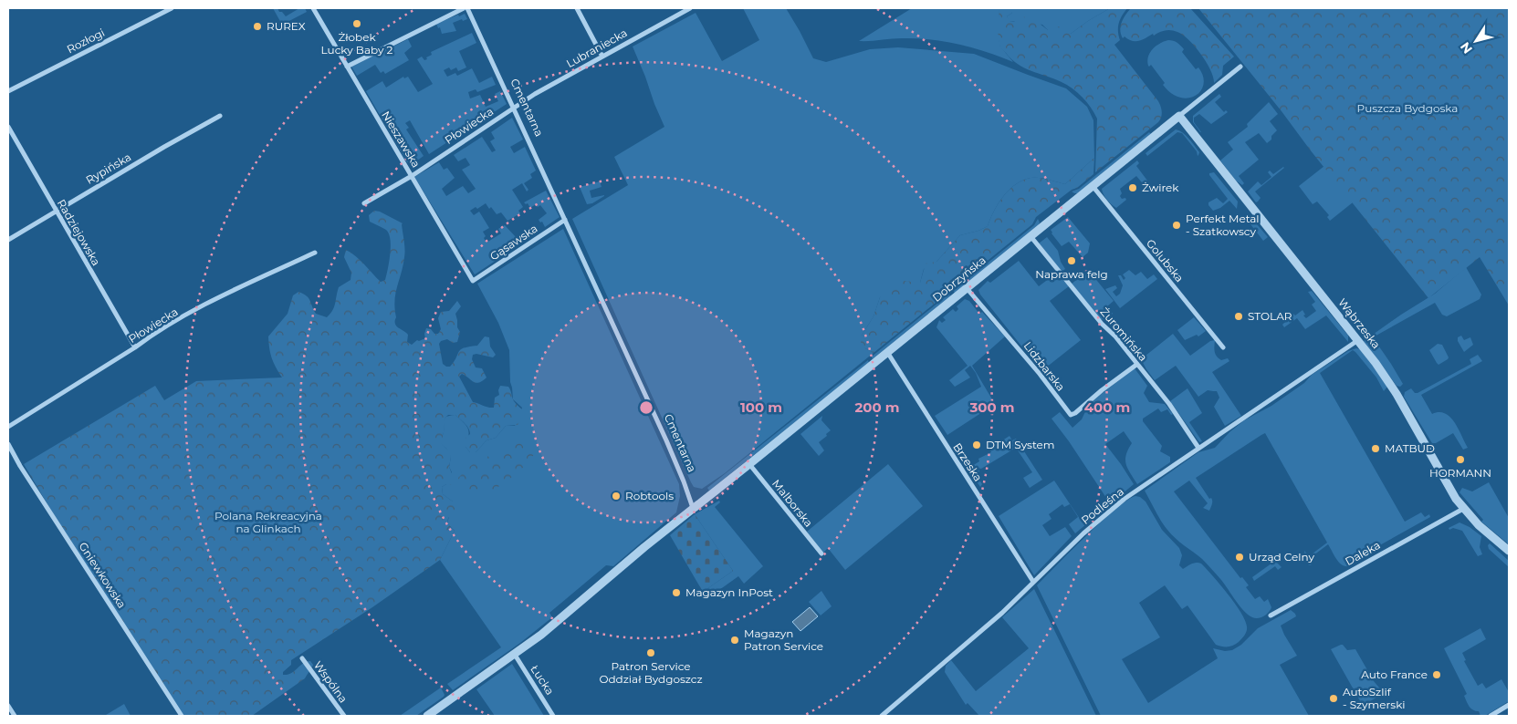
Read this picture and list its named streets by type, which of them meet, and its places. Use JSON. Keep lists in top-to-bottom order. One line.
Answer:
{"streets":{"street":["Rozłogi","Lubraniecka","Cmentarna","Płowiecka","Nieszawska","Rypińska","Radziejowska","Gąsawska","Golubska","Dobrzyńska","Wąbrzeska","Żuromińska","Lidzbarska","Brzeska","Malborska","Podleśna","Daleka","Gniewkowska","Łucka","Wspólna"]},"crossings":[["Lubraniecka","Cmentarna"],["Lubraniecka","Płowiecka"],["Cmentarna","Płowiecka"],["Cmentarna","Gąsawska"],["Cmentarna","Dobrzyńska"],["Płowiecka","Nieszawska"],["Płowiecka","Radziejowska"],["Nieszawska","Gąsawska"],["Rypińska","Radziejowska"],["Golubska","Dobrzyńska"],["Dobrzyńska","Wąbrzeska"],["Dobrzyńska","Żuromińska"],["Dobrzyńska","Lidzbarska"],["Dobrzyńska","Brzeska"],["Dobrzyńska","Malborska"],["Wąbrzeska","Podleśna"],["Wąbrzeska","Daleka"],["Żuromińska","Lidzbarska"],["Żuromińska","Podleśna"],["Brzeska","Podleśna"]],"parks":["Puszcza Bydgoska","Polana Rekreacyjna na Glinkach"],"places":["Żłobek Lucky Baby 2","RUREX","Żwirek","Perfekt Metal - Szatkowscy","Naprawa felg","STOLAR","DTM System","MATBUD","HORMANN","Robtools","Urząd Celny","Magazyn InPost","Magazyn Patron Service","Patron Service Oddział Bydgoszcz","Auto France","AutoSzlif - Szymerski"],"north":"bottom left","rings":["100 m","200 m","300 m","400 m"]}
